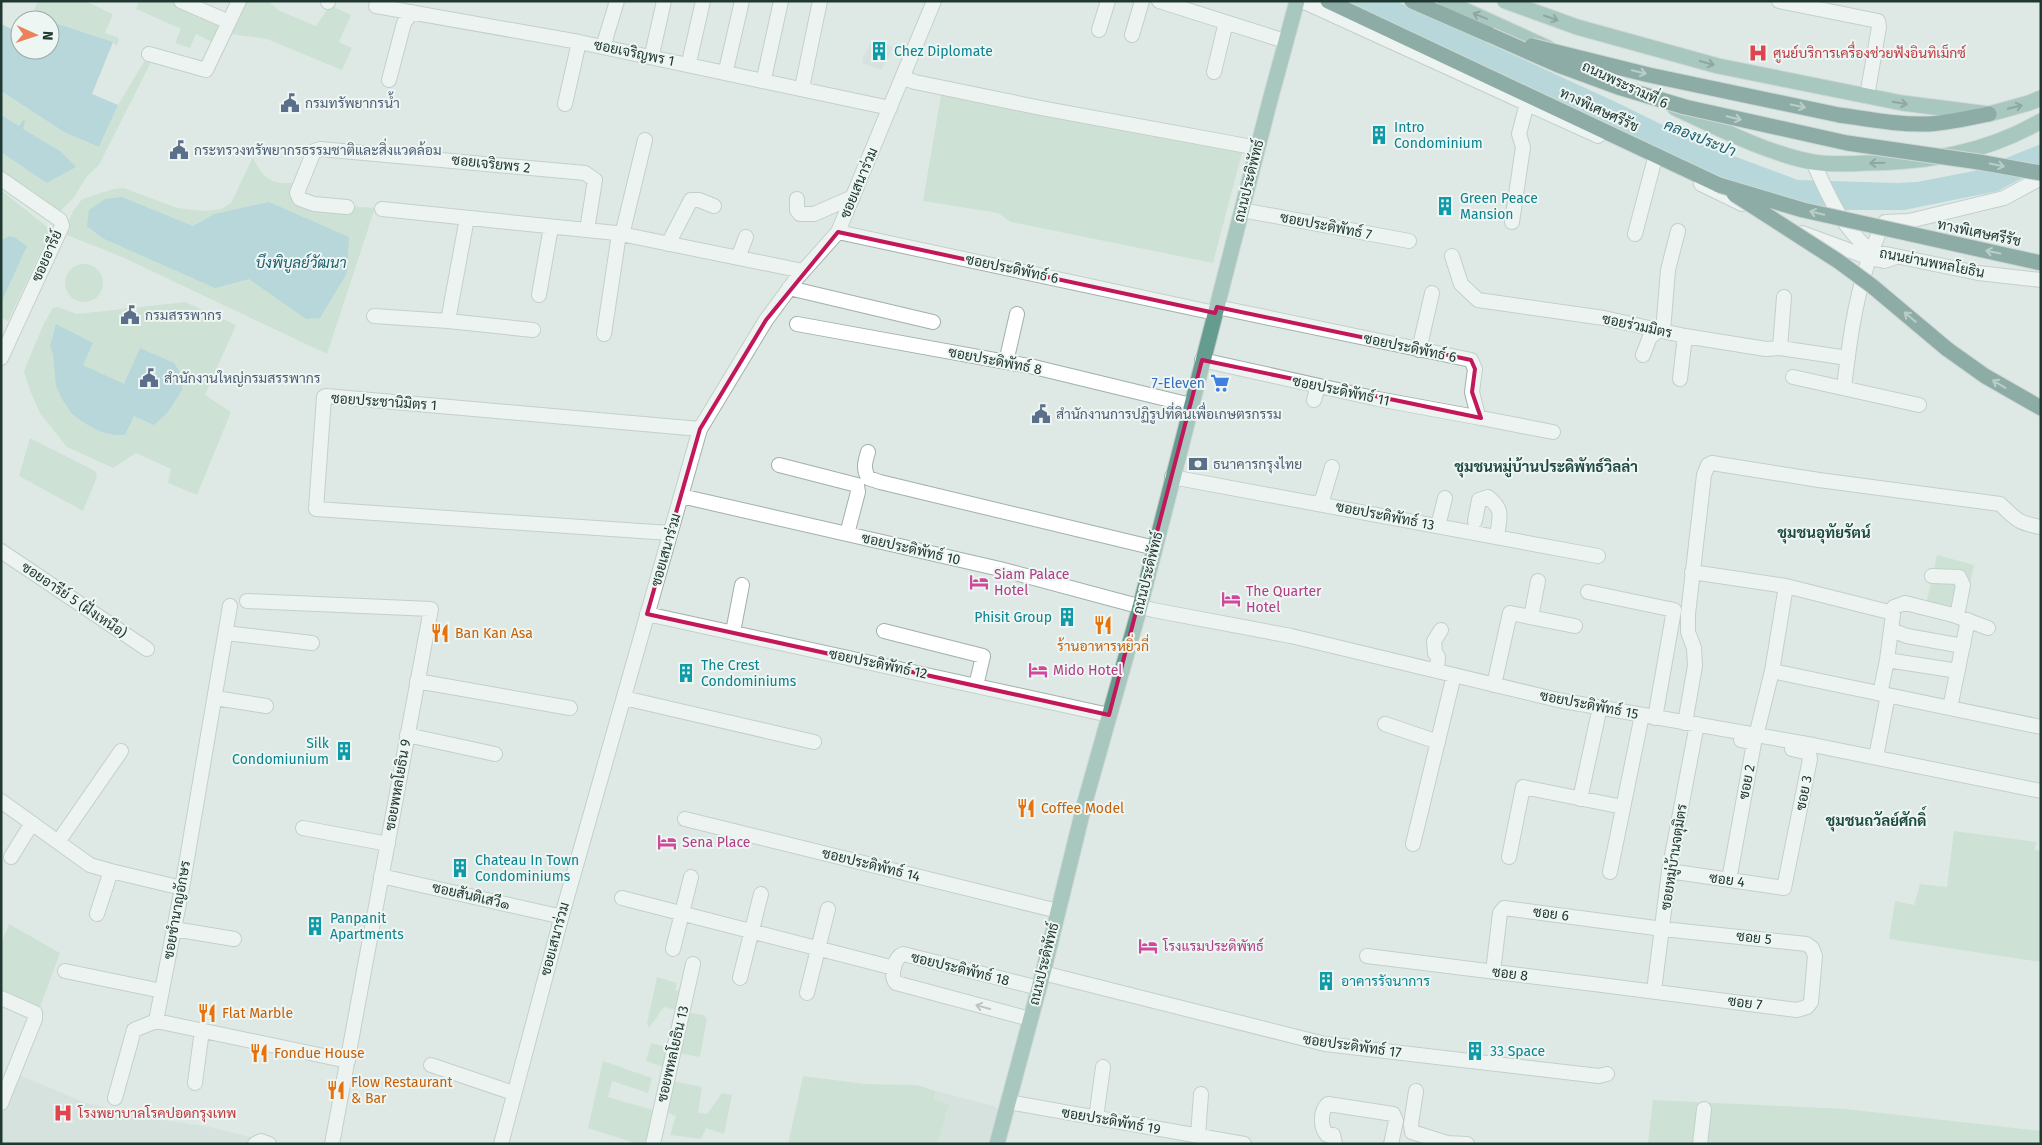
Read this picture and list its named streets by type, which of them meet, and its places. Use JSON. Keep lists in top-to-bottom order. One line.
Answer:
{"streets":{"highway":["ทางพิเศษศรีรัช"],"main road":["ถนนพระรามที่ 6","ถนนประดิพัทธ์"],"street":["ซอยเจริญพร 1","ซอยเจริยพร 2","ซอยเสนาร่วม","ซอยประดิพัทธ์ 7","ซอยอารีย์","ถนนย่านพหลโยธิน","ซอยประดิพัทธ์ 6","ซอยร่วมมิตร","ซอยประดิพัทธ์ 8","ซอยประดิพัทธ์ 11","ซอยประชานิมิตร 1","ซอยประดิพัทธ์ 13","ซอยประดิพัทธ์ 10","ซอยอารีย์ 5 (ฝั่งเหนือ)","ซอยประดิพัทธ์ 12","ซอยประดิพัทธ์ 15","ซอย 2","ซอยพหลโยธิน 9","ซอย 3","ซอยหมู่บ้านจตุมิตร","ซอยประดิพัทธ์ 14","ซอย 4","ซอยสันติเสวี๑","ซอยชำนาญอักษร","ซอย 6","ซอย 5","ซอยประดิพัทธ์ 18","ซอย 8","ซอย 7","ซอยประดิพัทธ์ 17","ซอยพหลโยธิน 13","ซอยประดิพัทธ์ 19"]},"crossings":[["ซอยเจริญพร 1","ซอยเสนาร่วม"],["ถนนพระรามที่ 6","ถนนย่านพหลโยธิน"],["ถนนประดิพัทธ์","ซอยประดิพัทธ์ 7"],["ถนนประดิพัทธ์","ซอยประดิพัทธ์ 6"],["ถนนประดิพัทธ์","ซอยประดิพัทธ์ 8"],["ถนนประดิพัทธ์","ซอยประดิพัทธ์ 11"],["ถนนประดิพัทธ์","ซอยประดิพัทธ์ 13"],["ถนนประดิพัทธ์","ซอยประดิพัทธ์ 10"],["ถนนประดิพัทธ์","ซอยประดิพัทธ์ 12"],["ถนนประดิพัทธ์","ซอยประดิพัทธ์ 15"],["ถนนประดิพัทธ์","ซอยประดิพัทธ์ 14"],["ถนนประดิพัทธ์","ซอยประดิพัทธ์ 18"],["ถนนประดิพัทธ์","ซอยประดิพัทธ์ 17"],["ถนนประดิพัทธ์","ซอยประดิพัทธ์ 19"],["ซอยเสนาร่วม","ซอยประดิพัทธ์ 6"],["ซอยเสนาร่วม","ซอยประชานิมิตร 1"],["ซอยเสนาร่วม","ซอยประดิพัทธ์ 10"],["ซอยเสนาร่วม","ซอยประดิพัทธ์ 12"],["ซอยเสนาร่วม","ซอยสันติเสวี๑"],["ซอยประดิพัทธ์ 6","ซอยประดิพัทธ์ 11"],["ซอยประดิพัทธ์ 10","ซอยประดิพัทธ์ 15"],["ซอยประดิพัทธ์ 15","ซอย 2"],["ซอยประดิพัทธ์ 15","ซอย 3"],["ซอยประดิพัทธ์ 15","ซอยหมู่บ้านจตุมิตร"],["ซอย 2","ซอย 3"],["ซอย 2","ซอย 4"],["ซอยพหลโยธิน 9","ซอยสันติเสวี๑"],["ซอย 3","ซอย 4"],["ซอยหมู่บ้านจตุมิตร","ซอย 4"],["ซอยหมู่บ้านจตุมิตร","ซอย 6"],["ซอยหมู่บ้านจตุมิตร","ซอย 5"],["ซอยหมู่บ้านจตุมิตร","ซอย 8"],["ซอยหมู่บ้านจตุมิตร","ซอย 7"],["ซอย 6","ซอย 5"],["ซอย 6","ซอย 8"],["ซอย 5","ซอย 7"],["ซอย 8","ซอย 7"]],"one_way":["ซอยประดิพัทธ์ 18"],"districts":["ชุมชนหมู่บ้านประดิพัทธ์วิลล่า","ชุมชนอุทัยรัตน์","ชุมชนถวัลย์ศักดิ์"],"water":["คลองประปา","บึงพิบูลย์วัฒนา"],"places":{"building":["Chez Diplomate","Intro Condominium","Green Peace Mansion","Phisit Group","The Crest Condominiums","Silk Condomiunium","Chateau In Town Condominiums","Panpanit Apartments","อาคารรัจนาการ","33 Space"],"hospital":["ศูนย์บริการเครื่องช่วยฟังอินทิเม็กซ์","โรงพยาบาลโรคปอดกรุงเทพ"],"public building":["กรมทรัพยากรน้ำ","กระทรวงทรัพยากรธรรมชาติและสิ่งแวดล้อม","กรมสรรพากร","สำนักงานใหญ่กรมสรรพากร","สำนักงานการปฏิรูปที่ดินเพื่อเกษตรกรรม"],"supermarket":["7-Eleven"],"bank":["ธนาคารกรุงไทย"],"hotel":["Siam Palace Hotel","The Quarter Hotel","Mido Hotel","Sena Place","โรงแรมประดิพัทธ์"],"restaurant":["ร้านอาหารหยิ่วกี่","Ban Kan Asa","Coffee Model","Flat Marble","Fondue House","Flow Restaurant & Bar"]},"north":"right"}
